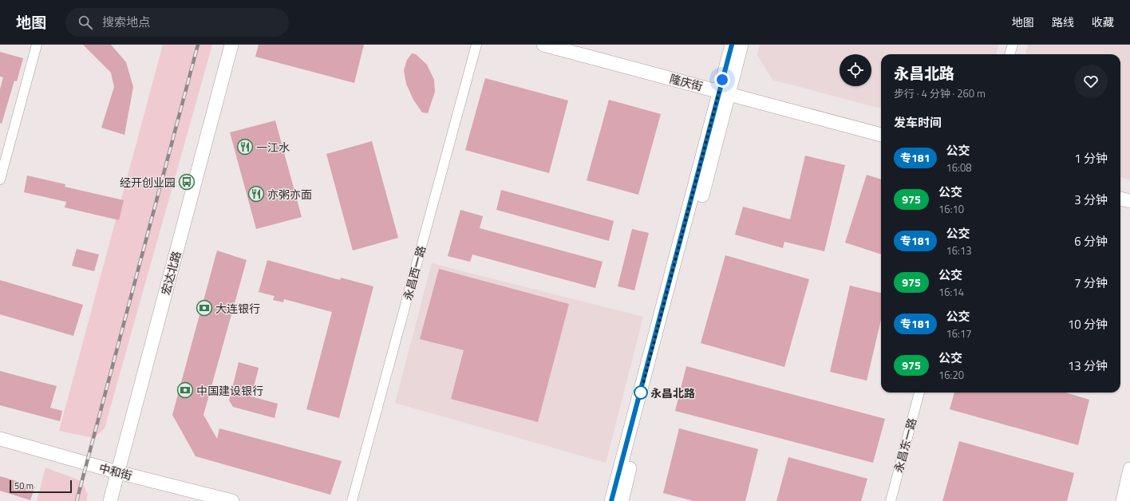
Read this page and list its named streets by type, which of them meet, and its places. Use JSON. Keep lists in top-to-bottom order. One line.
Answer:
{"streets":{"street":["隆庆街","宏达北路","永昌西一路","永昌东一路","中和街"]},"crossings":[["宏达北路","中和街"]],"places":{"restaurant":["一江水","亦粥亦面"],"bus stop":["经开创业园"],"bank":["大连银行","中国建设银行"],"other":["永昌北路"]},"lines":["bus line 专181"],"scale_bar":"50 m","page":{"header":"地图","search":"搜索地点","nav":["地图","路线","收藏"],"heading":[["永昌北路","步行 · 4 分钟 · 260 m"],"发车时间"],"list":[{"mark":"专181","name":"公交","note":"16:08","value":"1 分钟"},{"mark":"975","name":"公交","note":"16:10","value":"3 分钟"},{"mark":"专181","name":"公交","note":"16:13","value":"6 分钟"},{"mark":"975","name":"公交","note":"16:14","value":"7 分钟"},{"mark":"专181","name":"公交","note":"16:17","value":"10 分钟"},{"mark":"975","name":"公交","note":"16:20","value":"13 分钟"}],"scale":"50 m"}}
